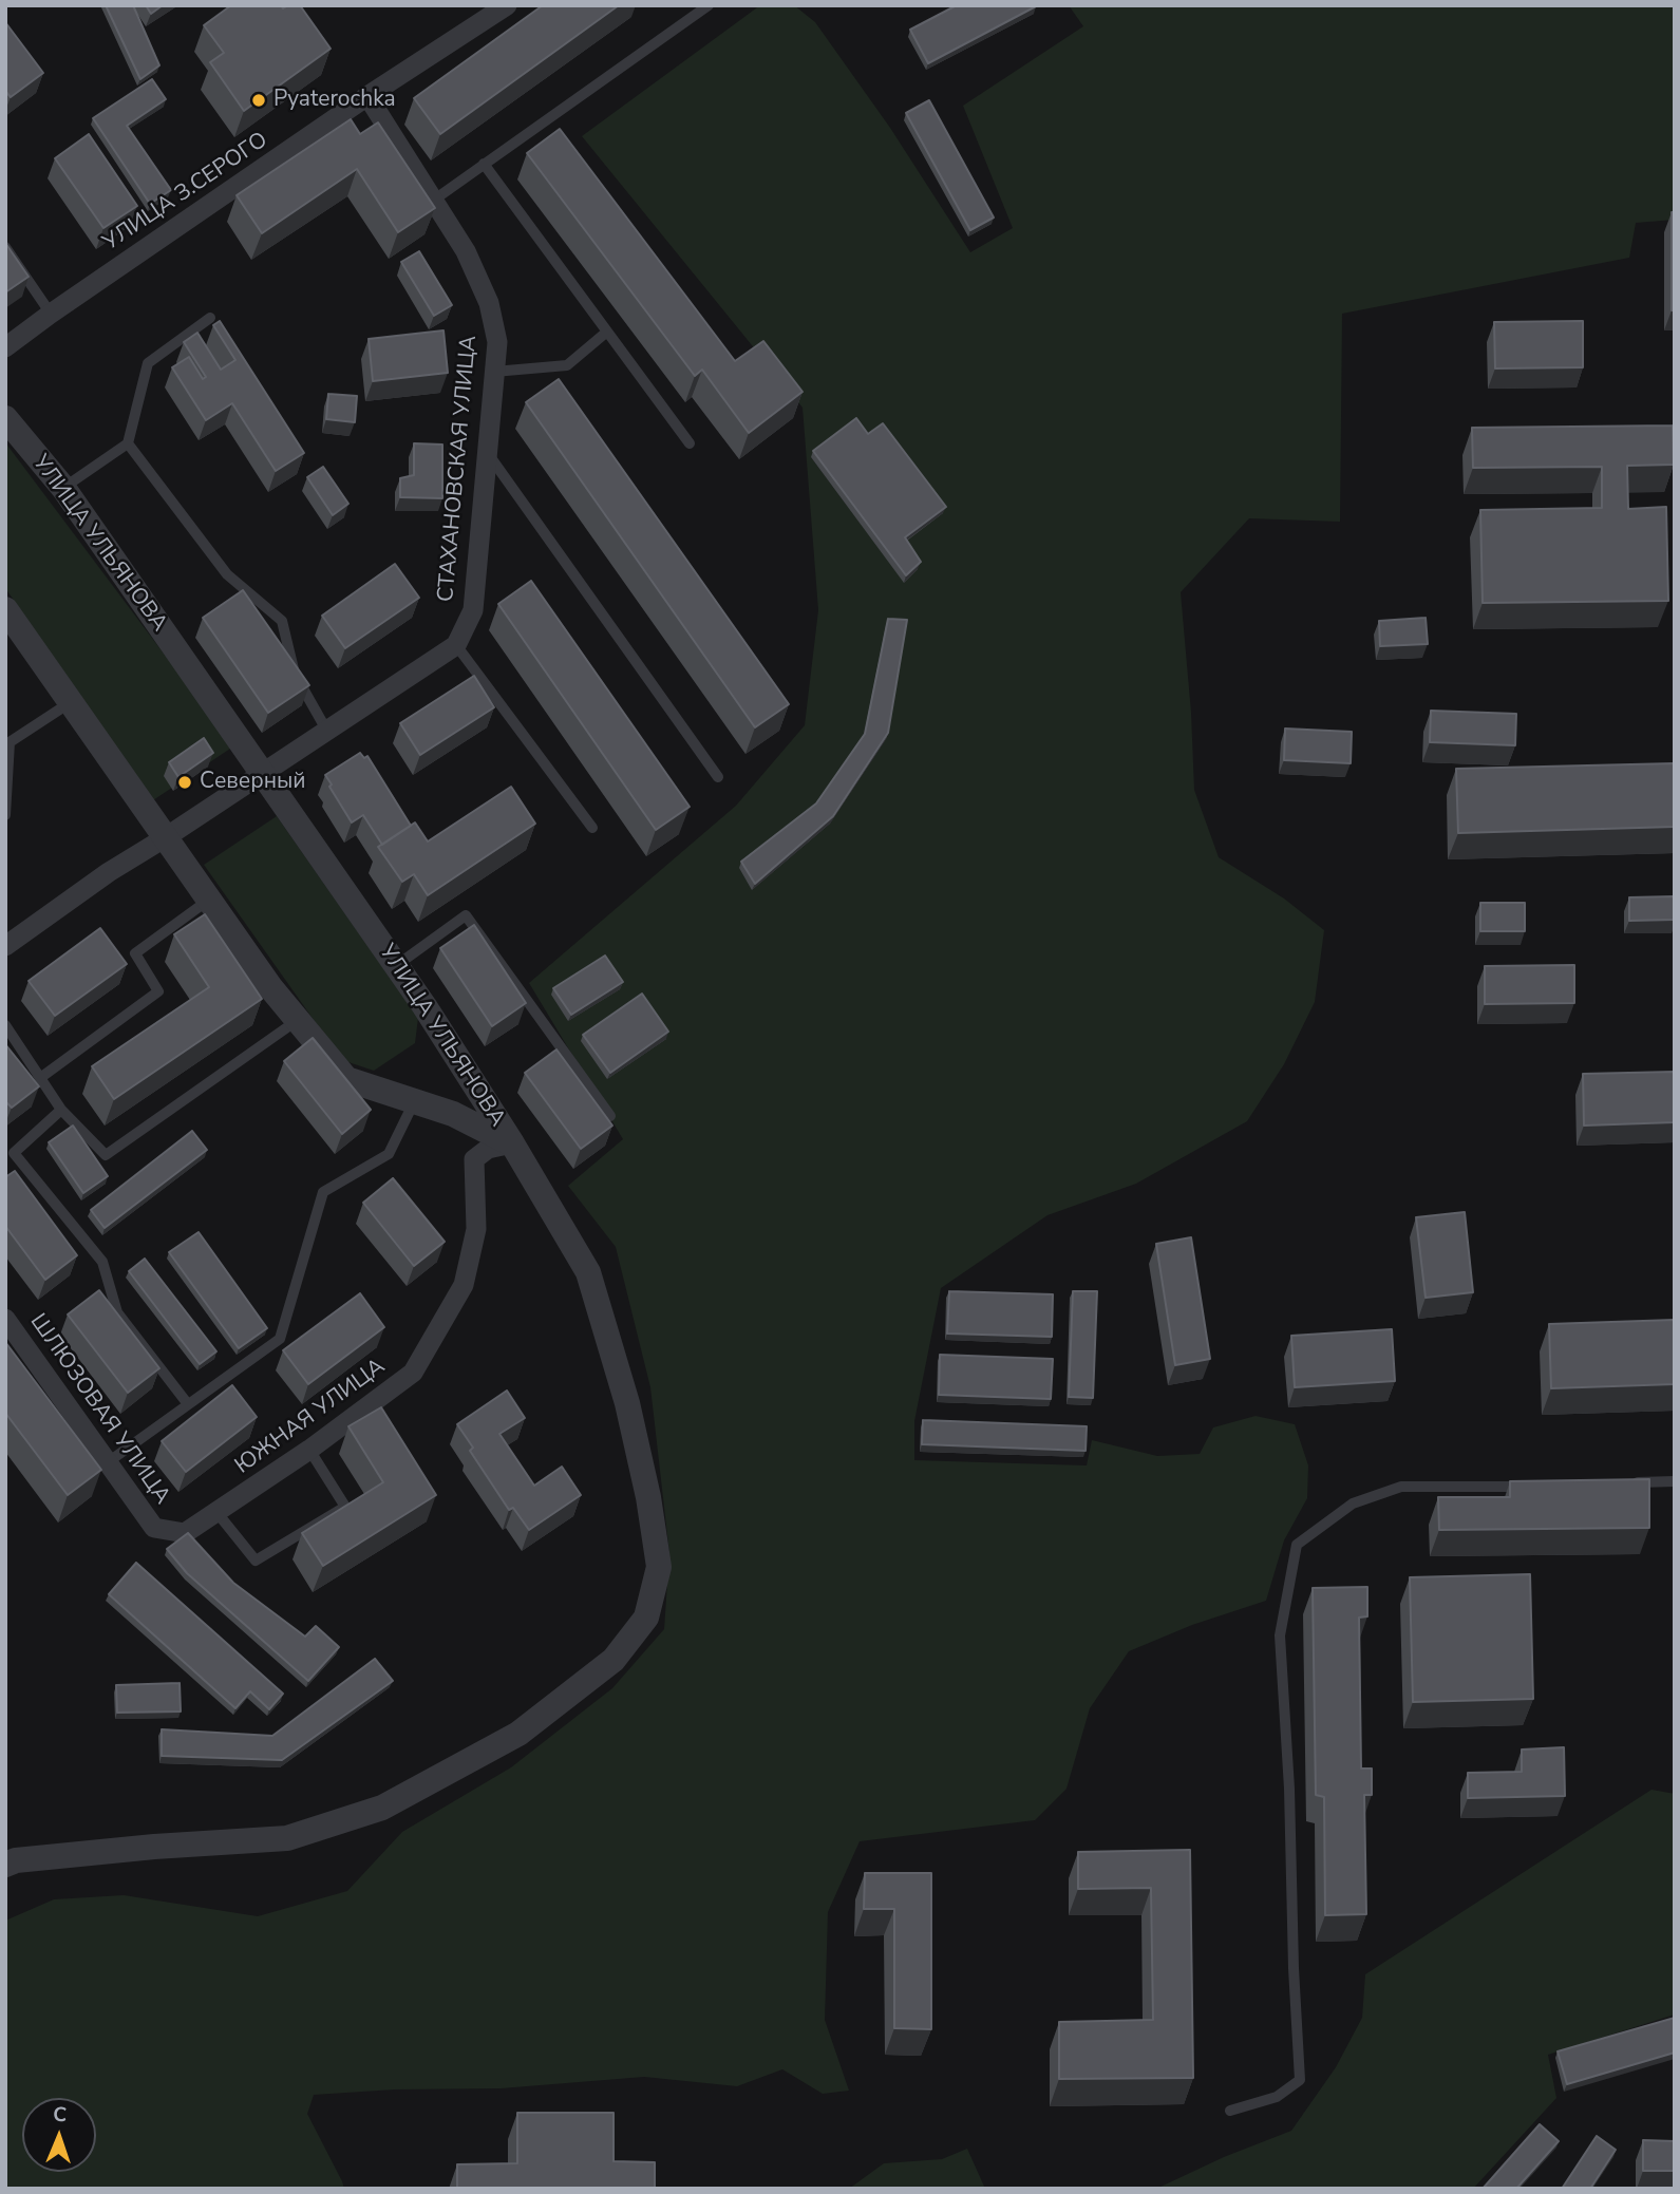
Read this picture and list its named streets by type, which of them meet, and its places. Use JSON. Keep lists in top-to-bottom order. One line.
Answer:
{"streets":{"street":["УЛИЦА З.СЕРОГО","СТАХАНОВСКАЯ УЛИЦА","УЛИЦА УЛЬЯНОВА","ШЛЮЗОВАЯ УЛИЦА","ЮЖНАЯ УЛИЦА"]},"crossings":[["УЛИЦА З.СЕРОГО","СТАХАНОВСКАЯ УЛИЦА"],["УЛИЦА УЛЬЯНОВА","ЮЖНАЯ УЛИЦА"],["ШЛЮЗОВАЯ УЛИЦА","ЮЖНАЯ УЛИЦА"]],"places":["Pyaterochka","Северный"],"north":"top"}
